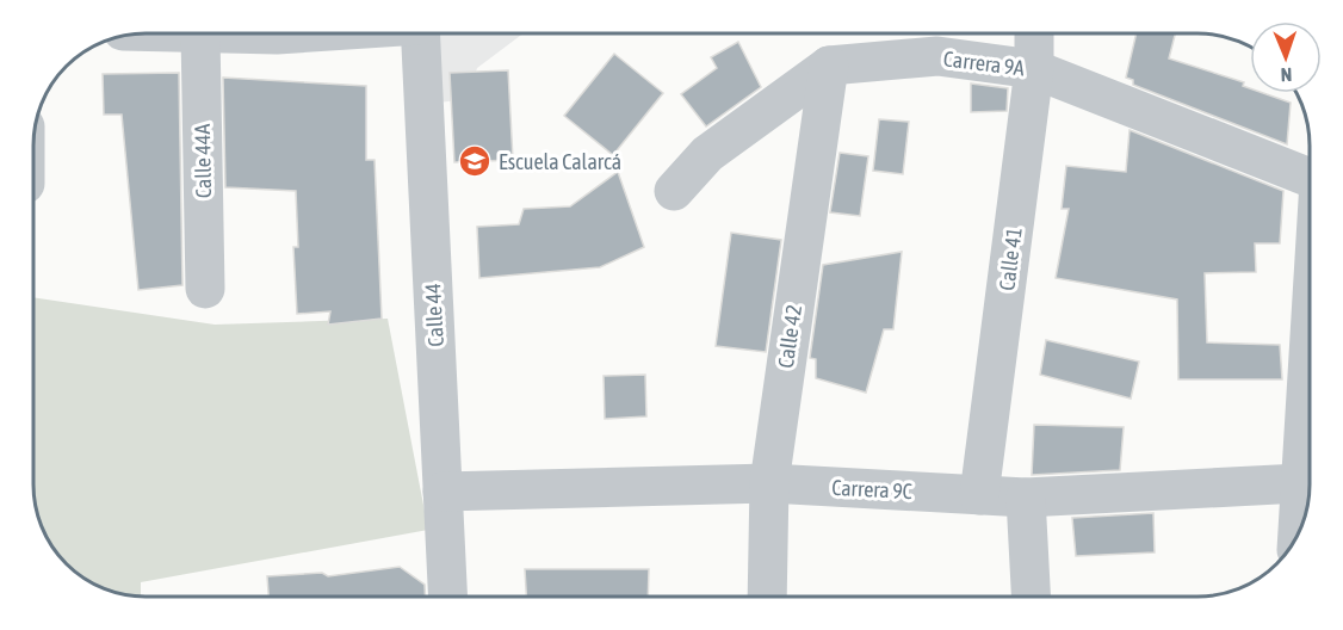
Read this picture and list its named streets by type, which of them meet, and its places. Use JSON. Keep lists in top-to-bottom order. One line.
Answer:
{"streets":{"street":["Carrera 9A","Calle 44A","Calle 41","Calle 44","Calle 42","Carrera 9C"]},"crossings":[["Carrera 9A","Calle 41"],["Carrera 9A","Calle 42"],["Calle 41","Carrera 9C"],["Calle 44","Carrera 9C"],["Calle 42","Carrera 9C"]],"places":{"school or university":["Escuela Calarcá"]},"north":"bottom"}
